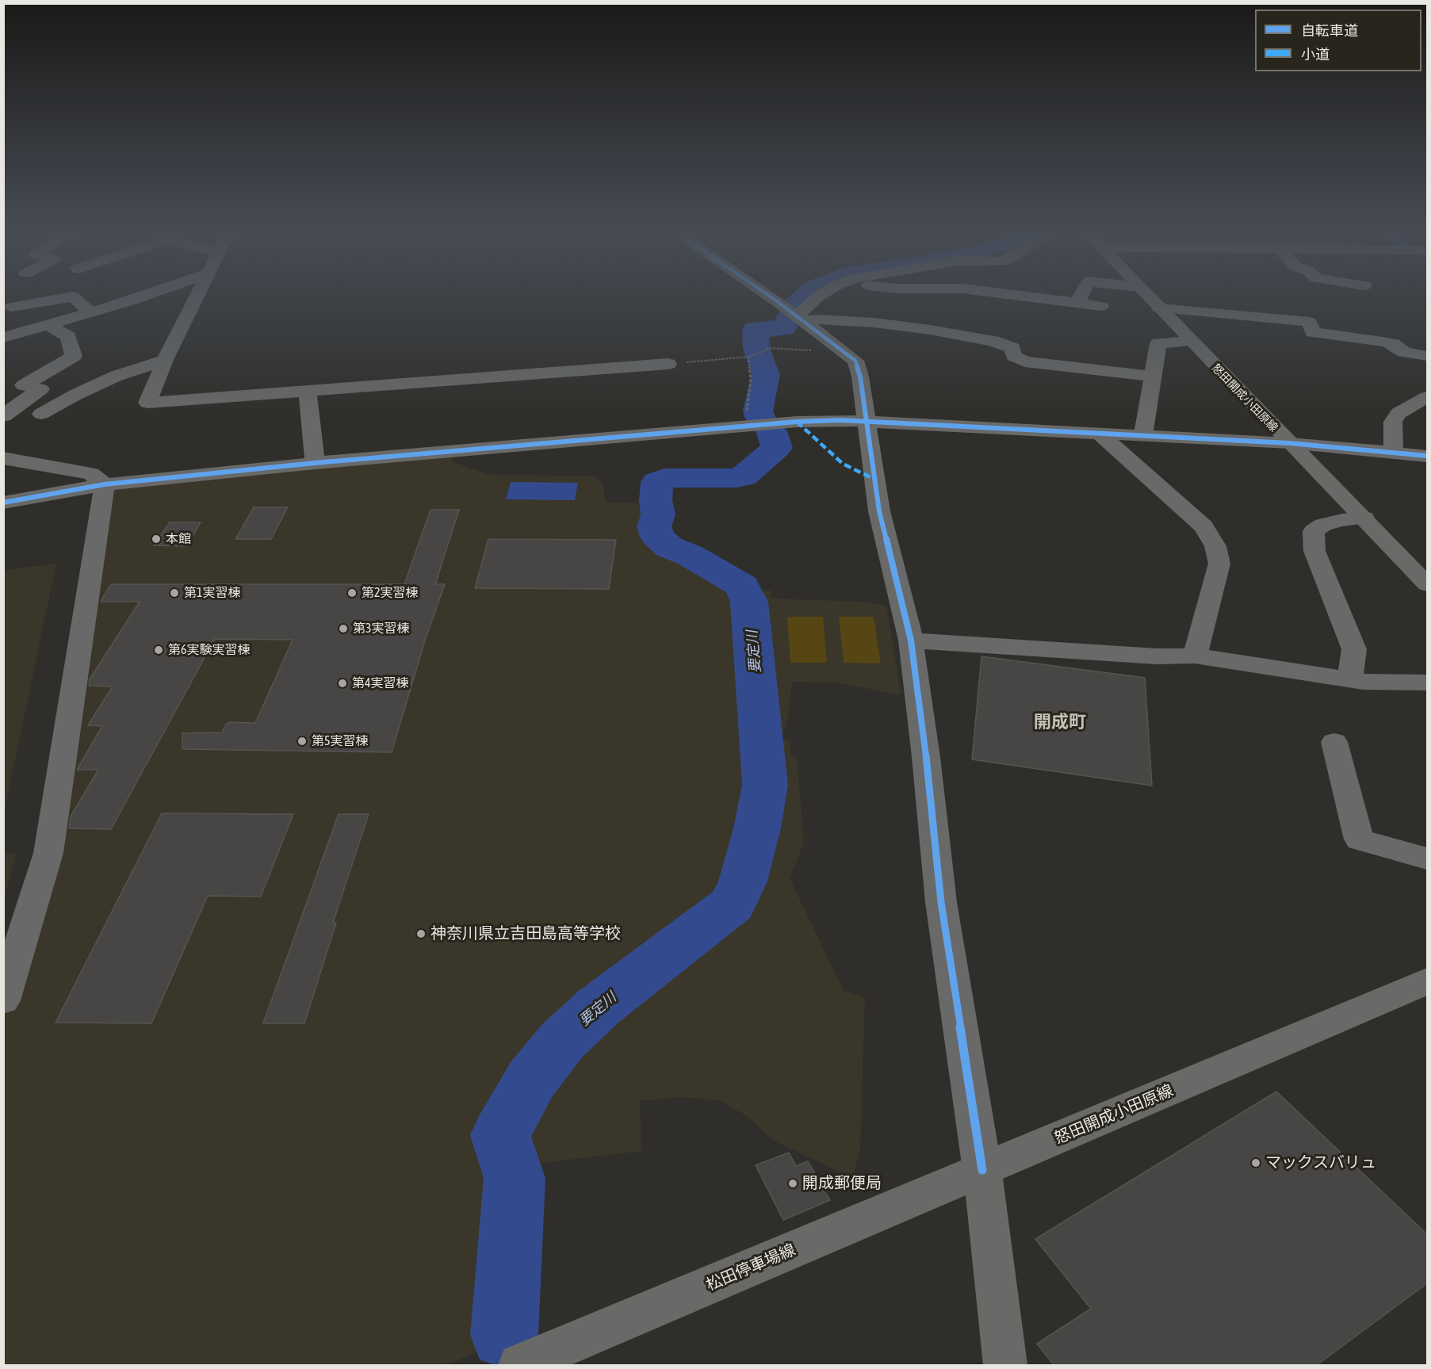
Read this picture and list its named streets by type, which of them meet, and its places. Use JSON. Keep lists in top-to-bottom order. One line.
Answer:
{"streets":{"main road":["怒田開成小田原線","松田停車場線"]},"crossings":[["怒田開成小田原線","松田停車場線"]],"districts":["開成町"],"water":["要定川"],"places":["本館","第1実習棟","第2実習棟","第3実習棟","第6実験実習棟","第4実習棟","第5実習棟","神奈川県立吉田島高等学校","マックスバリュ","開成郵便局"],"legend":["自転車道","小道"]}
